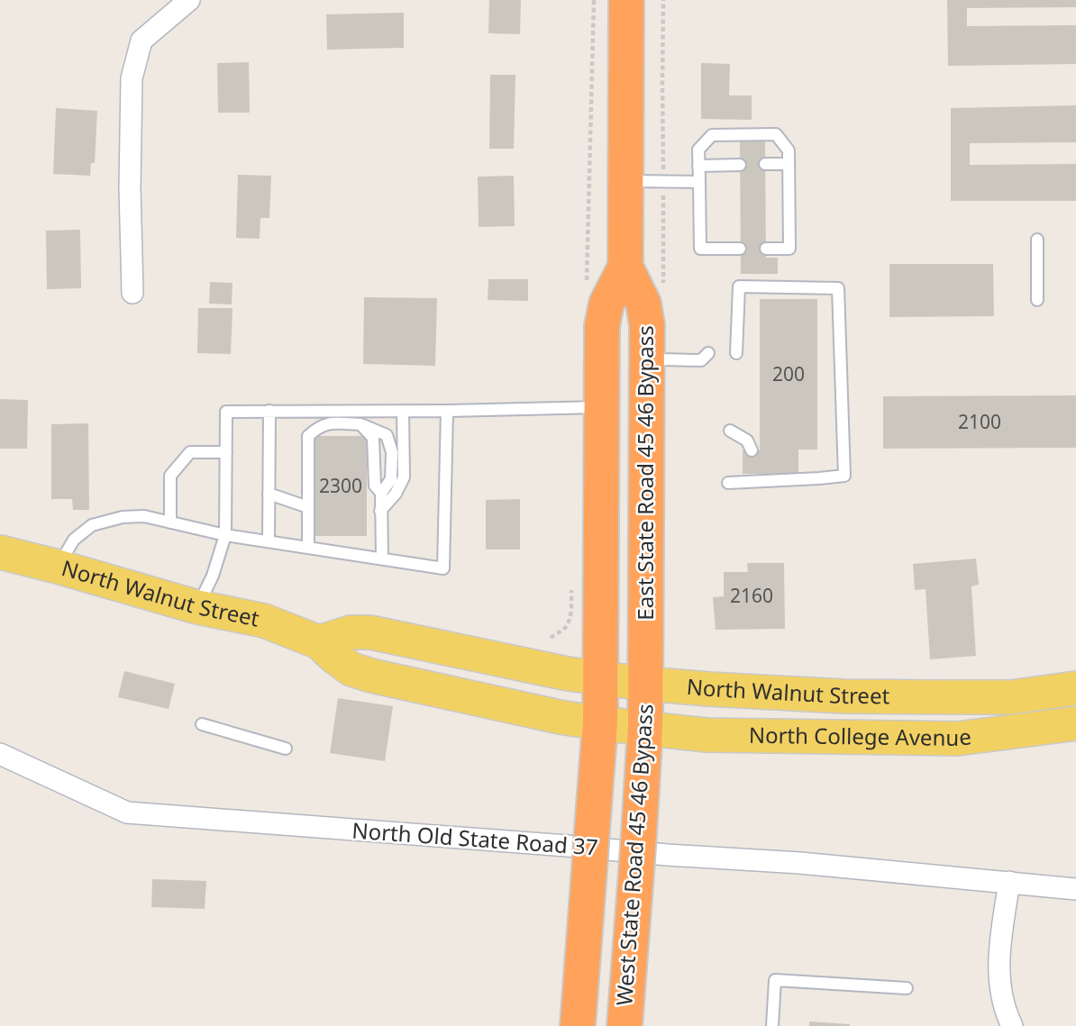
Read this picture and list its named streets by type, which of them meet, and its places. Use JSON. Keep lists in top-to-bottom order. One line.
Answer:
{"streets":{"highway":["East State Road 45 46 Bypass","West State Road 45 46 Bypass"],"main road":["North Walnut Street","North College Avenue"],"street":["North Old State Road 37"]},"crossings":[["East State Road 45 46 Bypass","North Walnut Street"],["East State Road 45 46 Bypass","West State Road 45 46 Bypass"],["North Walnut Street","North College Avenue"],["North Walnut Street","West State Road 45 46 Bypass"],["North College Avenue","West State Road 45 46 Bypass"]],"house_numbers":["200","2100","2300","2160"]}
